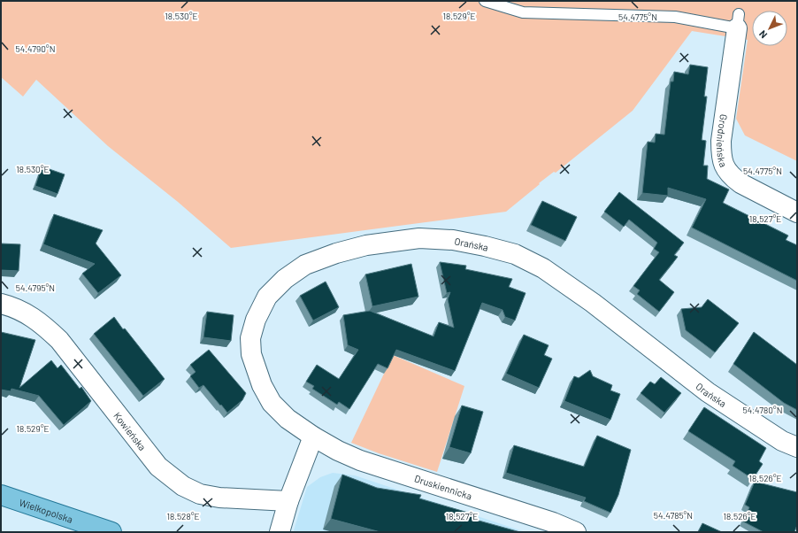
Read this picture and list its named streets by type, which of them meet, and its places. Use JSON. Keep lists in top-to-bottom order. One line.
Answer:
{"streets":{"main road":["Wielkopolska"],"street":["Grodnieńska","Orańska","Kowieńska","Druskiennicka"]},"crossings":[["Orańska","Druskiennicka"]],"north":"bottom left","coordinates":["18.530°E","18.529°E","54.4775°N","54.4790°N","18.527°E","54.4795°N","54.4780°N","18.526°E","54.4785°N","18.528°E"]}
